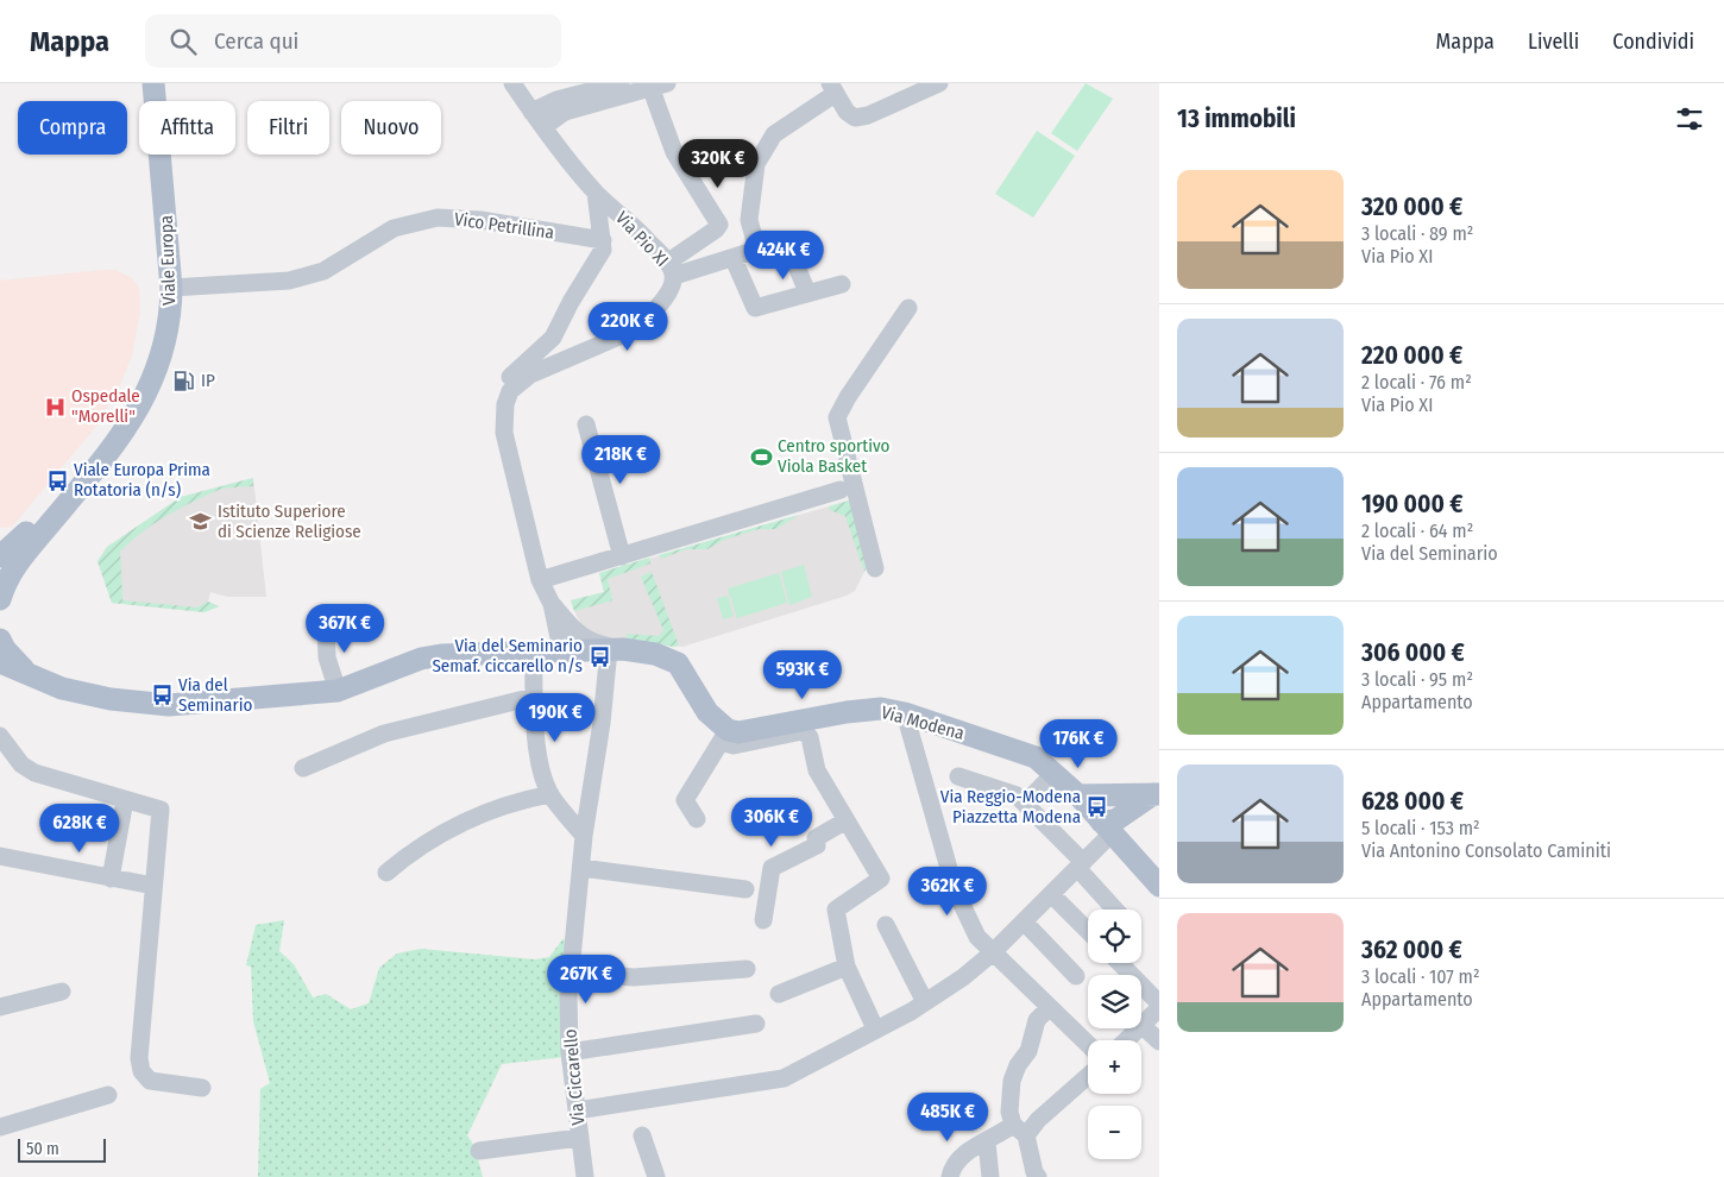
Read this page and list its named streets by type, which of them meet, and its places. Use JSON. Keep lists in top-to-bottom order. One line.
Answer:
{"streets":{"main road":["Viale Europa","Via Modena"],"street":["Vico Petrillina","Via Pio XI","Via Ciccarello"]},"crossings":[["Vico Petrillina","Viale Europa"]],"places":{"fuel station":["IP"],"hospital":["Ospedale \"Morelli\""],"sports":["Centro sportivo Viola Basket"],"bus stop":["Viale Europa Prima Rotatoria (n/s)","Via del Seminario Semaf. ciccarello n/s","Via del Seminario","Via Reggio-Modena Piazzetta Modena"],"school or university":["Istituto Superiore di Scienze Religiose"]},"scale_bar":"50 m","page":{"header":"Mappa","search":"Cerca qui","nav":["Mappa","Livelli","Condividi"],"heading":"13 immobili","chip":["Compra","Affitta","Filtri","Nuovo"],"price":["320K €","424K €","220K €","218K €","367K €","593K €","190K €","176K €","306K €","628K €","362K €","267K €","485K €"],"list":[{"name":"320 000 €","note":"3 locali · 89 m² · Via Pio XI"},{"name":"220 000 €","note":"2 locali · 76 m² · Via Pio XI"},{"name":"190 000 €","note":"2 locali · 64 m² · Via del Seminario"},{"name":"306 000 €","note":"3 locali · 95 m² · Appartamento"},{"name":"628 000 €","note":"5 locali · 153 m² · Via Antonino Consolato Caminiti"},{"name":"362 000 €","note":"3 locali · 107 m² · Appartamento"}],"map_buttons":["+","−"],"scale":"50 m"}}
